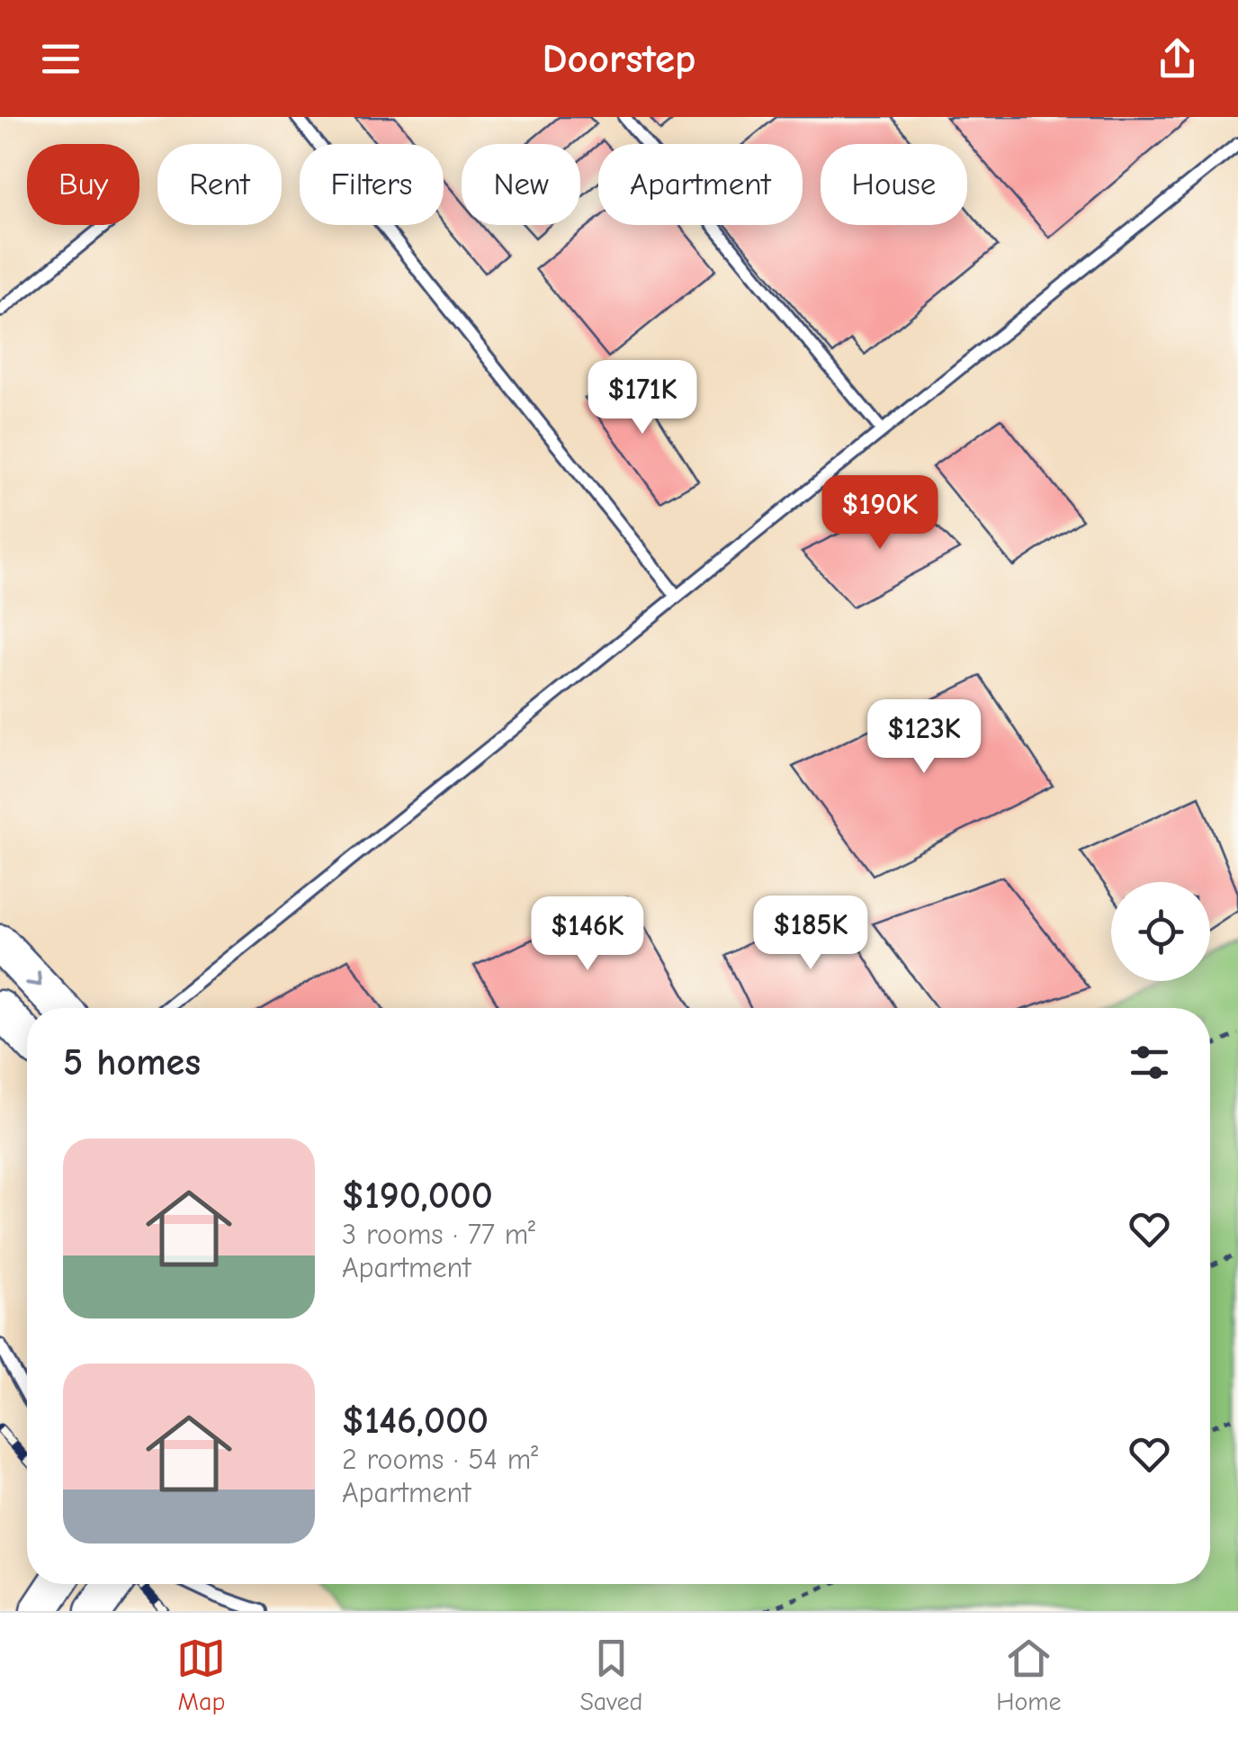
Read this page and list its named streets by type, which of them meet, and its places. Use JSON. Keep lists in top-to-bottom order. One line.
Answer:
{"page":{"header":"Doorstep","chip":["Buy","Rent","Filters","New","Apartment","House"],"price":["$171K","$190K","$123K","$185K","$146K"],"heading":"5 homes","list":[{"name":"$190,000","note":"3 rooms · 77 m² · Apartment"},{"name":"$146,000","note":"2 rooms · 54 m² · Apartment"}],"tabs":["Map","Saved","Home"]}}
